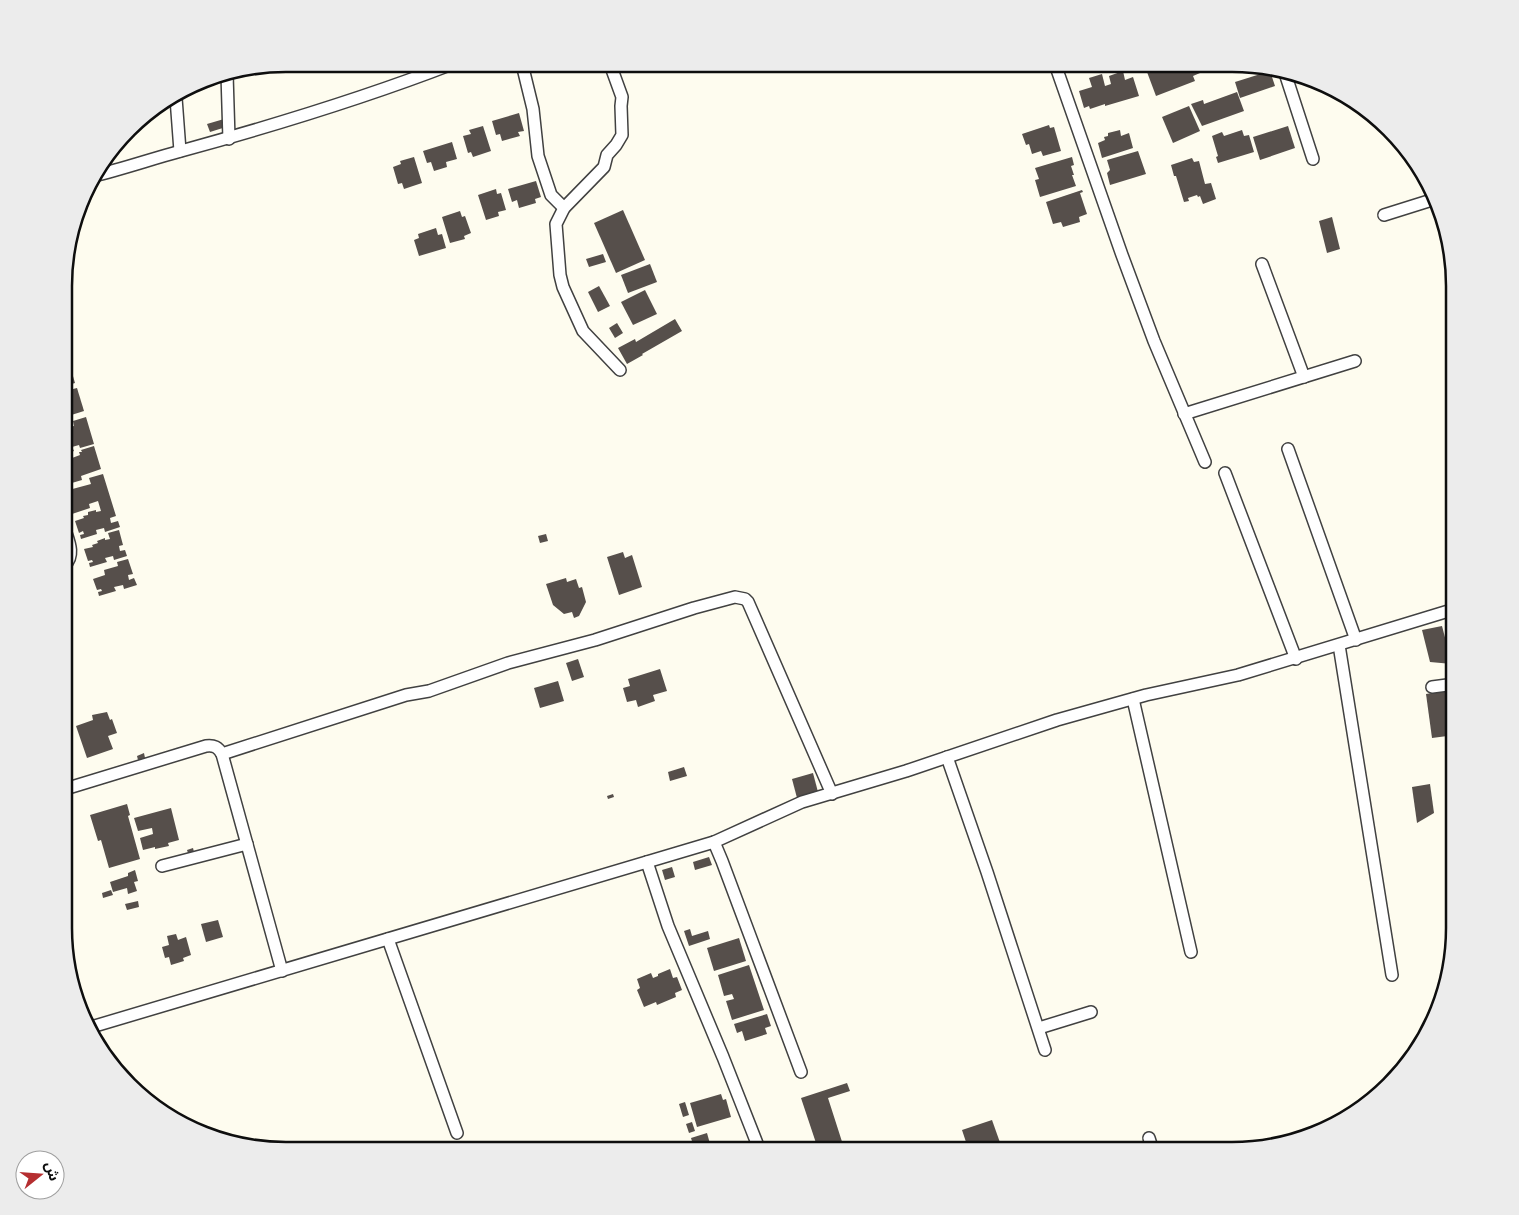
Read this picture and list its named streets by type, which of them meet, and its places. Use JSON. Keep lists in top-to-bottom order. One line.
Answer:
{"north":"right"}
